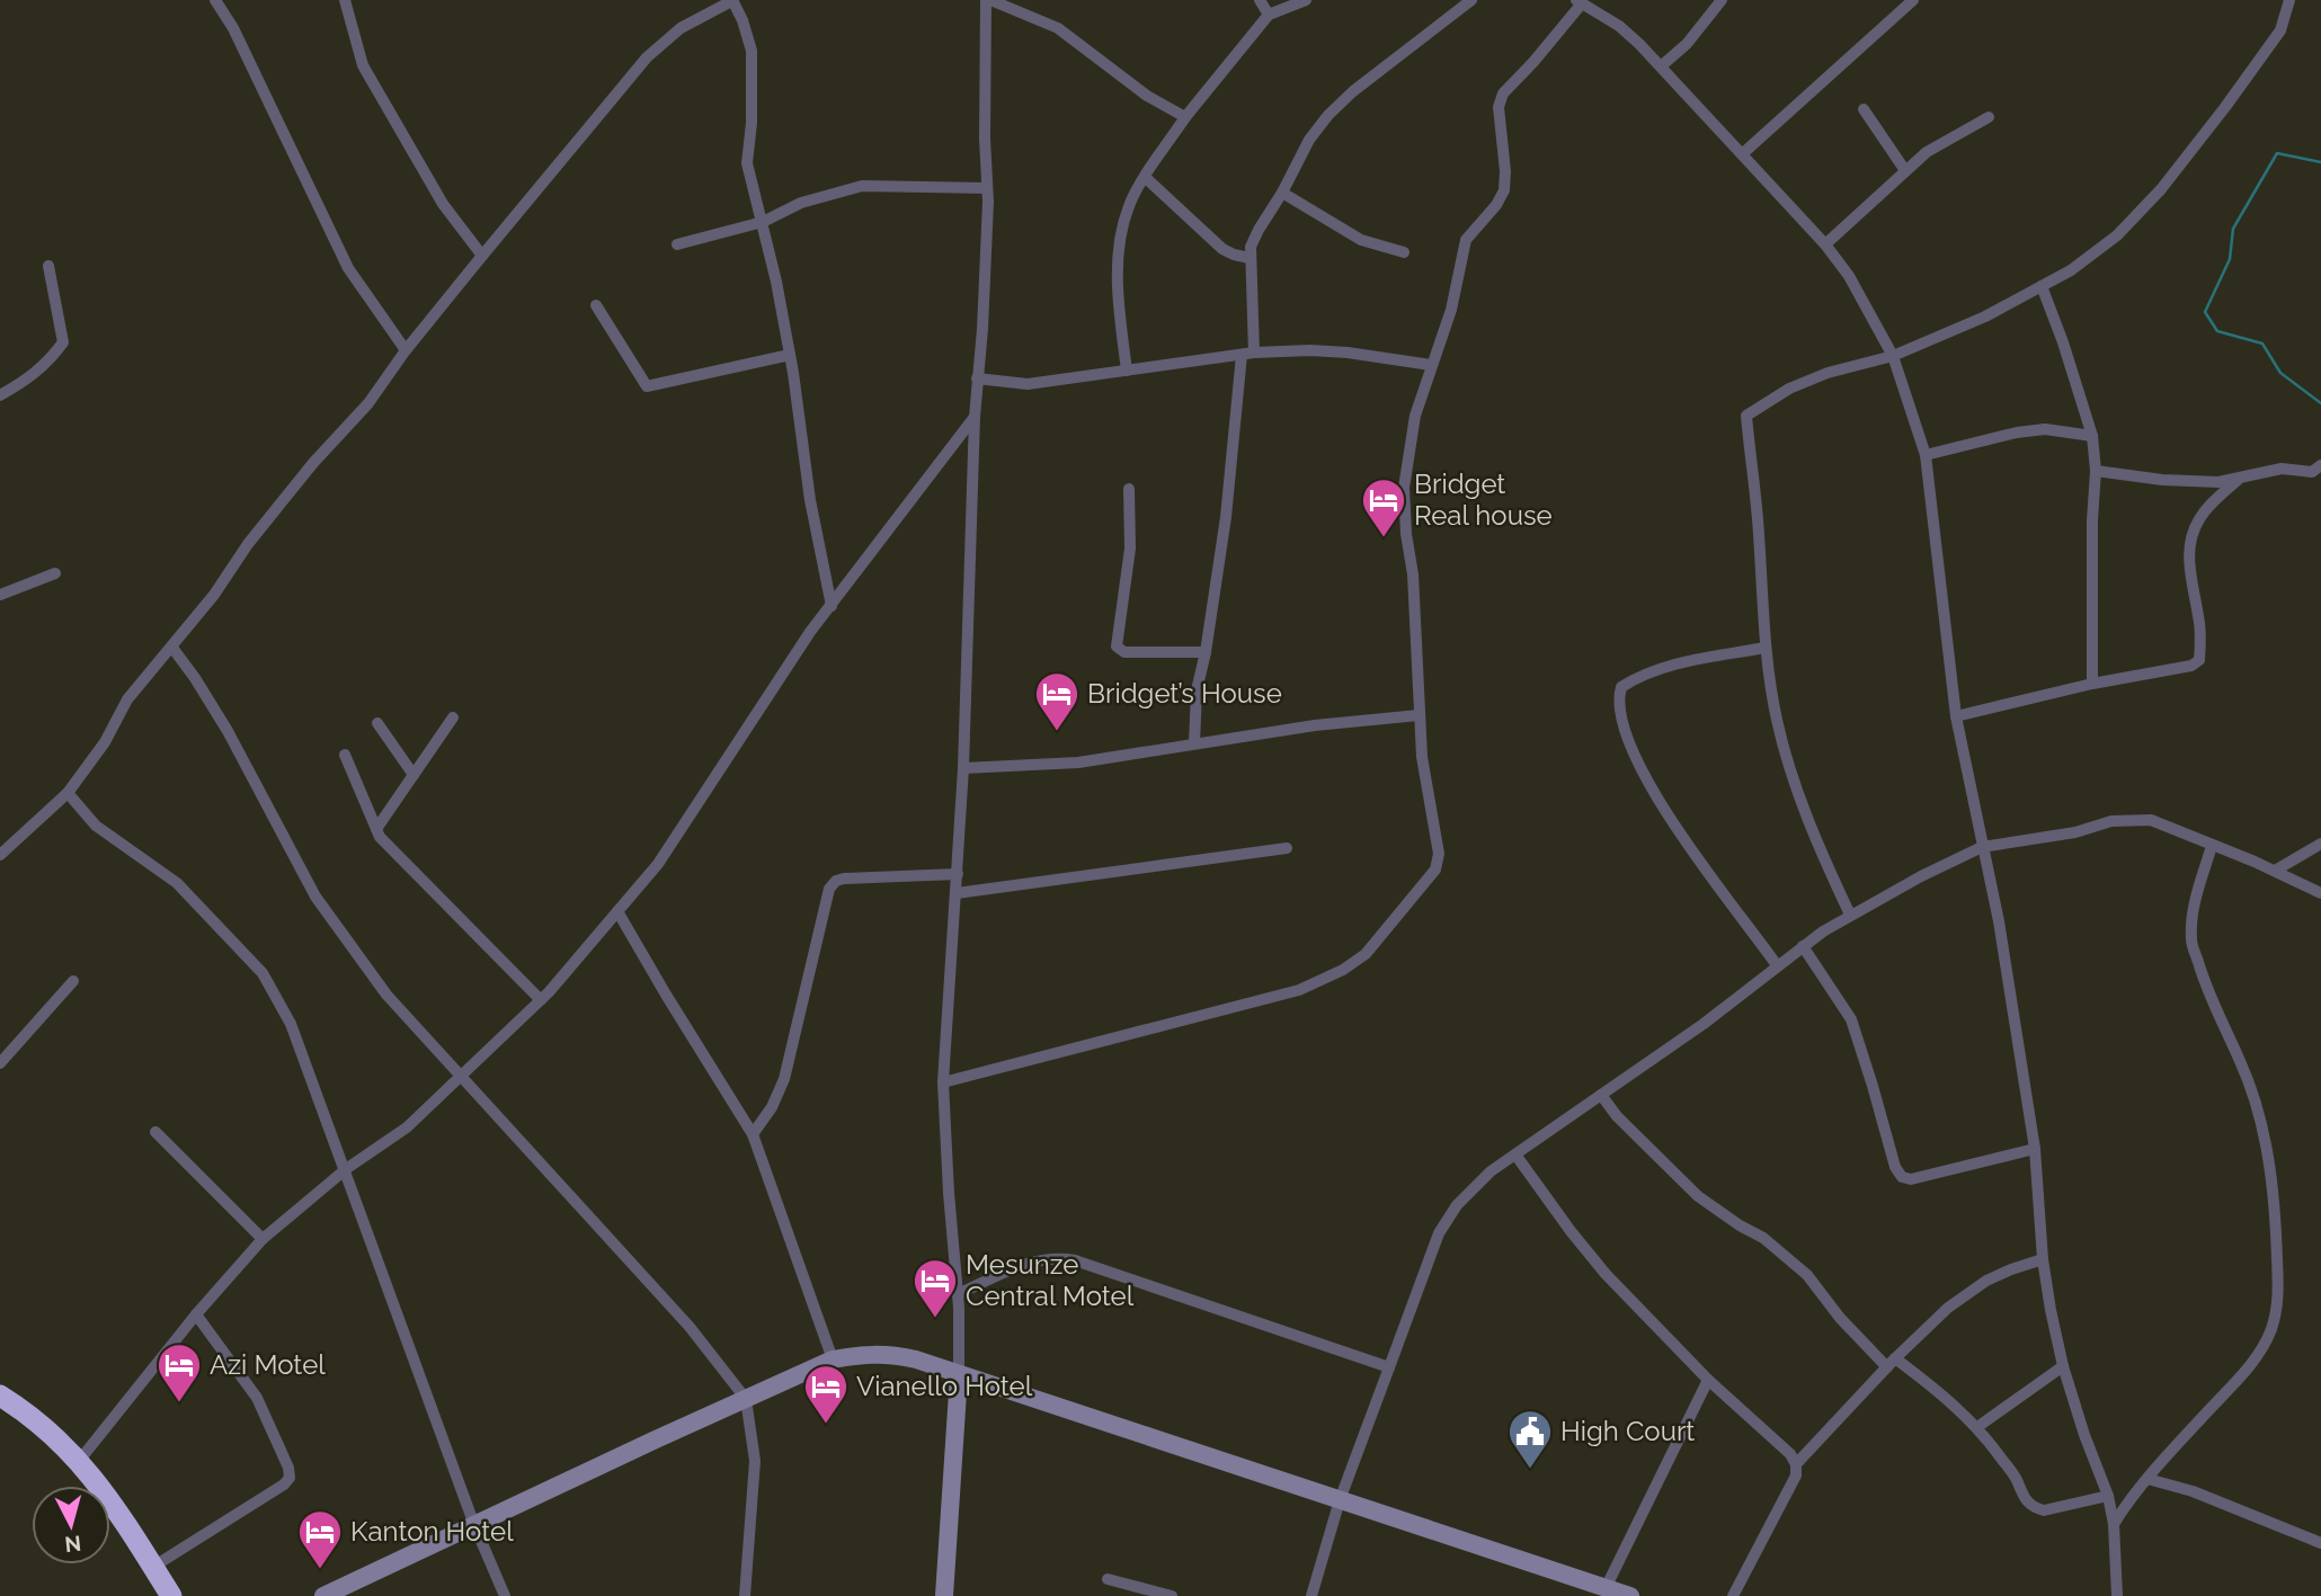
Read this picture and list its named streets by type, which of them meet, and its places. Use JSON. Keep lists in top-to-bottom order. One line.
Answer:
{"places":{"hotel":["Bridget Real house","Bridget’s House","Mesunze Central Motel","Azi Motel","Vianello Hotel","Kanton Hotel"],"public building":["High Court"]},"north":"bottom"}
